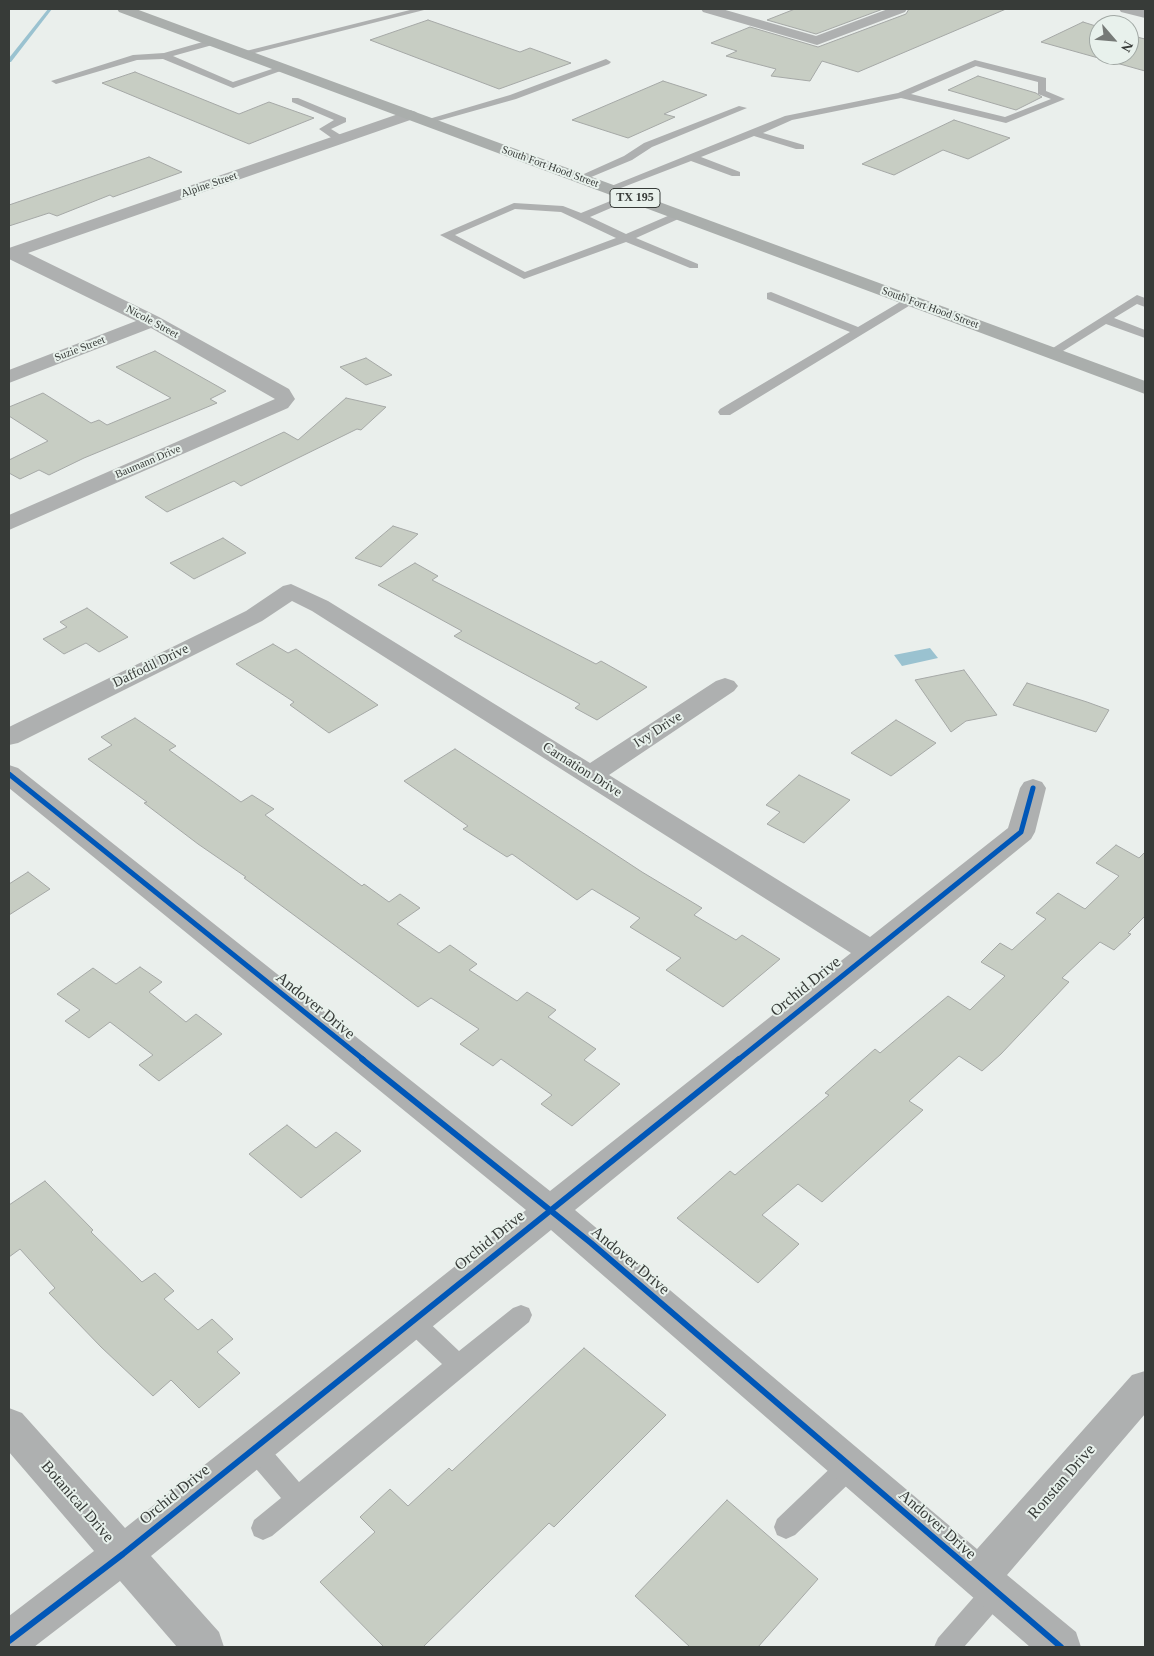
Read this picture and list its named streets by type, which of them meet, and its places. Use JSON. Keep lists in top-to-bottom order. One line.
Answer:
{"streets":{"highway":["South Fort Hood Street","TX 195"],"street":["Alpine Street","Nicole Street","Suzie Street","Baumann Drive","Daffodil Drive","Ivy Drive","Carnation Drive","Orchid Drive","Andover Drive","Ronstan Drive","Botanical Drive"]},"crossings":[["South Fort Hood Street","Alpine Street"],["Alpine Street","Nicole Street"],["Nicole Street","Suzie Street"],["Nicole Street","Baumann Drive"],["Daffodil Drive","Carnation Drive"],["Ivy Drive","Carnation Drive"],["Carnation Drive","Orchid Drive"],["Orchid Drive","Andover Drive"],["Orchid Drive","Botanical Drive"],["Andover Drive","Ronstan Drive"]],"north":"bottom right"}
